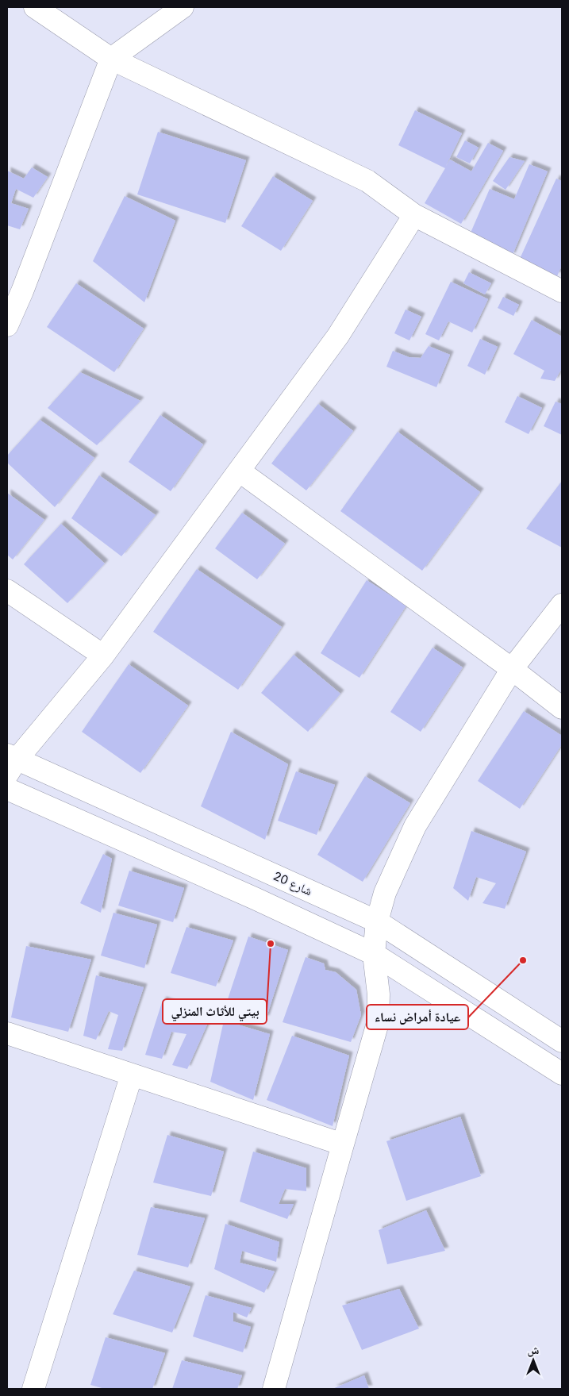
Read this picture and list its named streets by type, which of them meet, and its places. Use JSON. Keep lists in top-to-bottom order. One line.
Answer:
{"streets":{"street":["شارع 20"]},"places":["بيتي للأثاث المنزلي","عيادة أمراض نساء"],"north":"top"}
